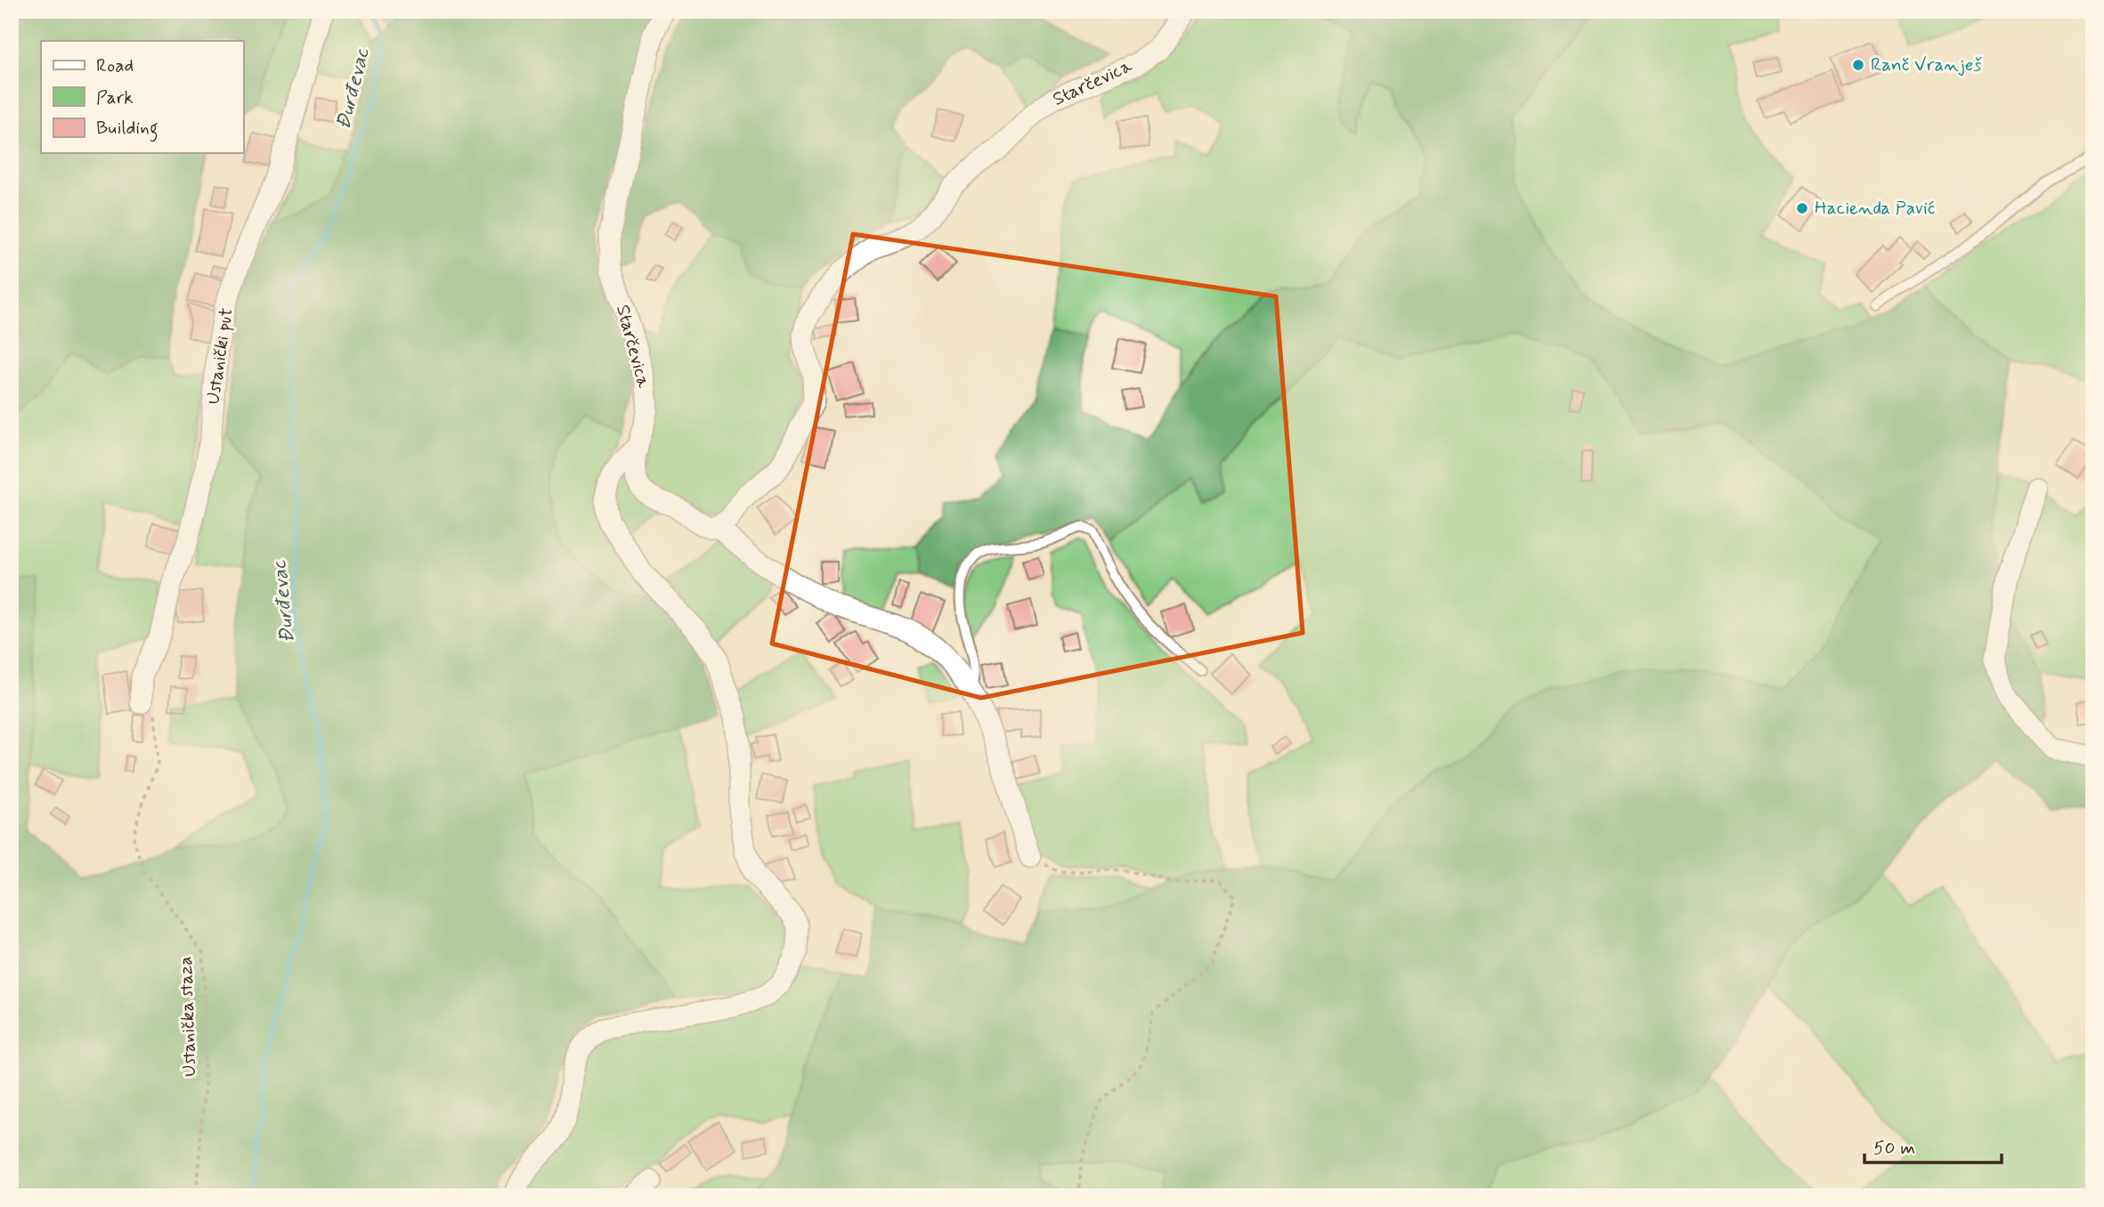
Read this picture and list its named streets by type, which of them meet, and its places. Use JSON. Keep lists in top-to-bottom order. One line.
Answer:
{"streets":{"street":["Starčevica","Ustanički put"],"path":["Ustanička staza"]},"crossings":[["Ustanički put","Ustanička staza"]],"water":["Đurđevac"],"places":["Ranč Vranješ","Hacienda Pavić"],"legend":["Road","Park","Building"],"scale_bar":"50 m"}
